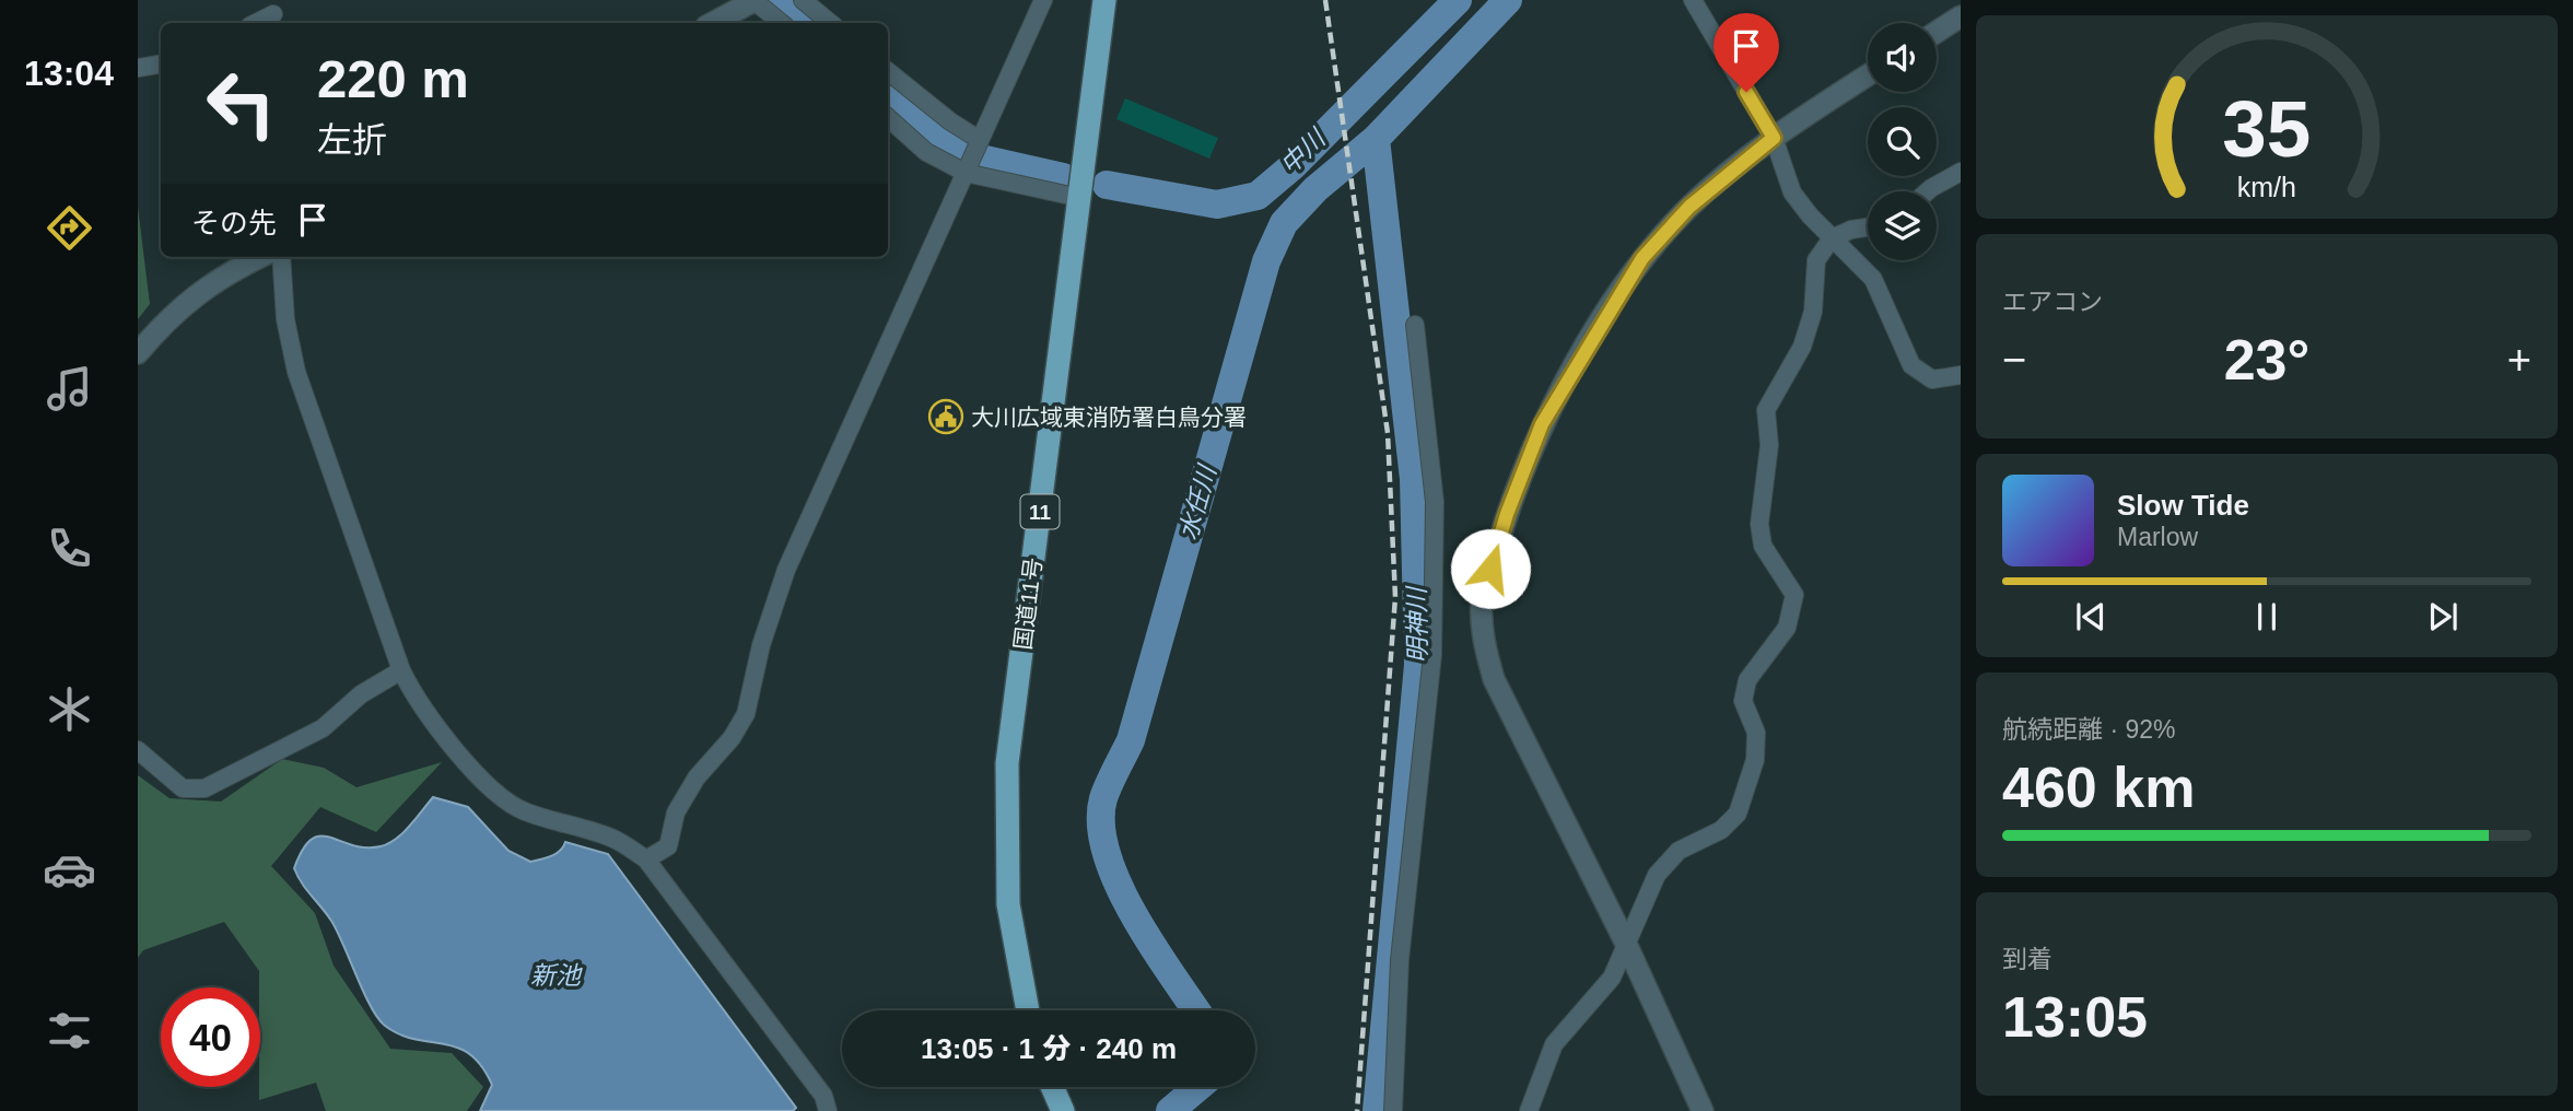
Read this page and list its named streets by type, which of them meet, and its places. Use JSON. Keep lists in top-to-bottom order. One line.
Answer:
{"streets":{"highway":["11","国道11号"]},"water":["中川","水任川","明神川","新池"],"places":{"public building":["大川広域東消防署白鳥分署"]},"page":{"tabs":"13:04","turn":["220 m","左折"],"then":"その先","tile":["エアコン",["航続距離 · 92%","460 km"],["到着","13:05"]],"heat":["−","23°","+"],"song":["Slow Tide","Marlow"],"limit":"40","trip":"13:05 · 1 分 · 240 m","gauge":["35","km/h"]}}
